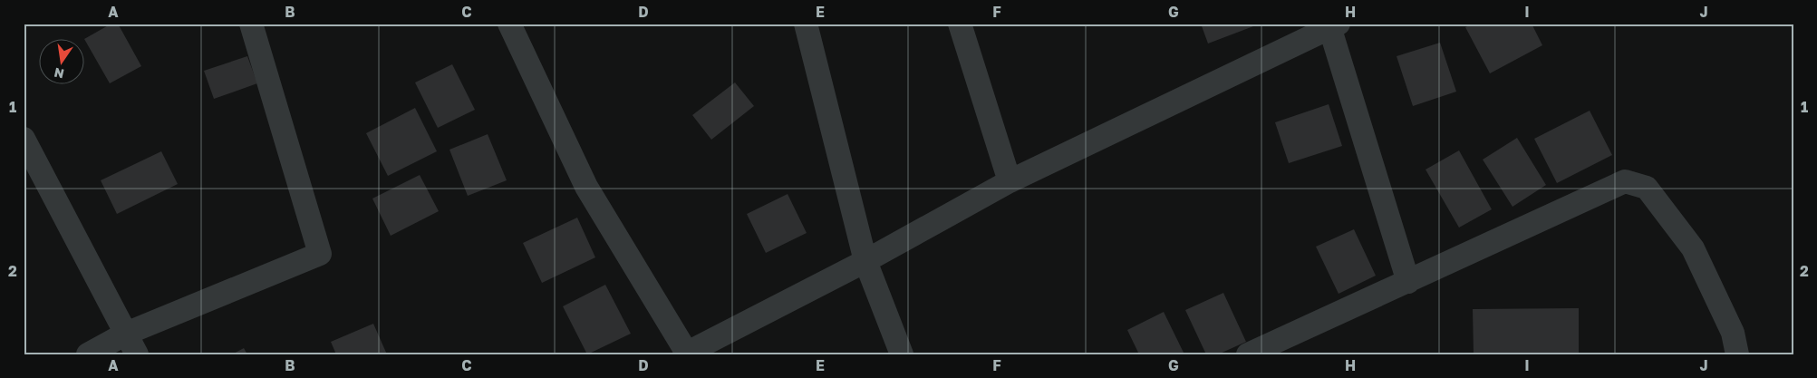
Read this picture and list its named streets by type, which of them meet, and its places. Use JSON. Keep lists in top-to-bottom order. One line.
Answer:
{"north":"bottom","grid":{"columns":["A","B","C","D","E","F","G","H","I","J"],"rows":["1","2"]}}
